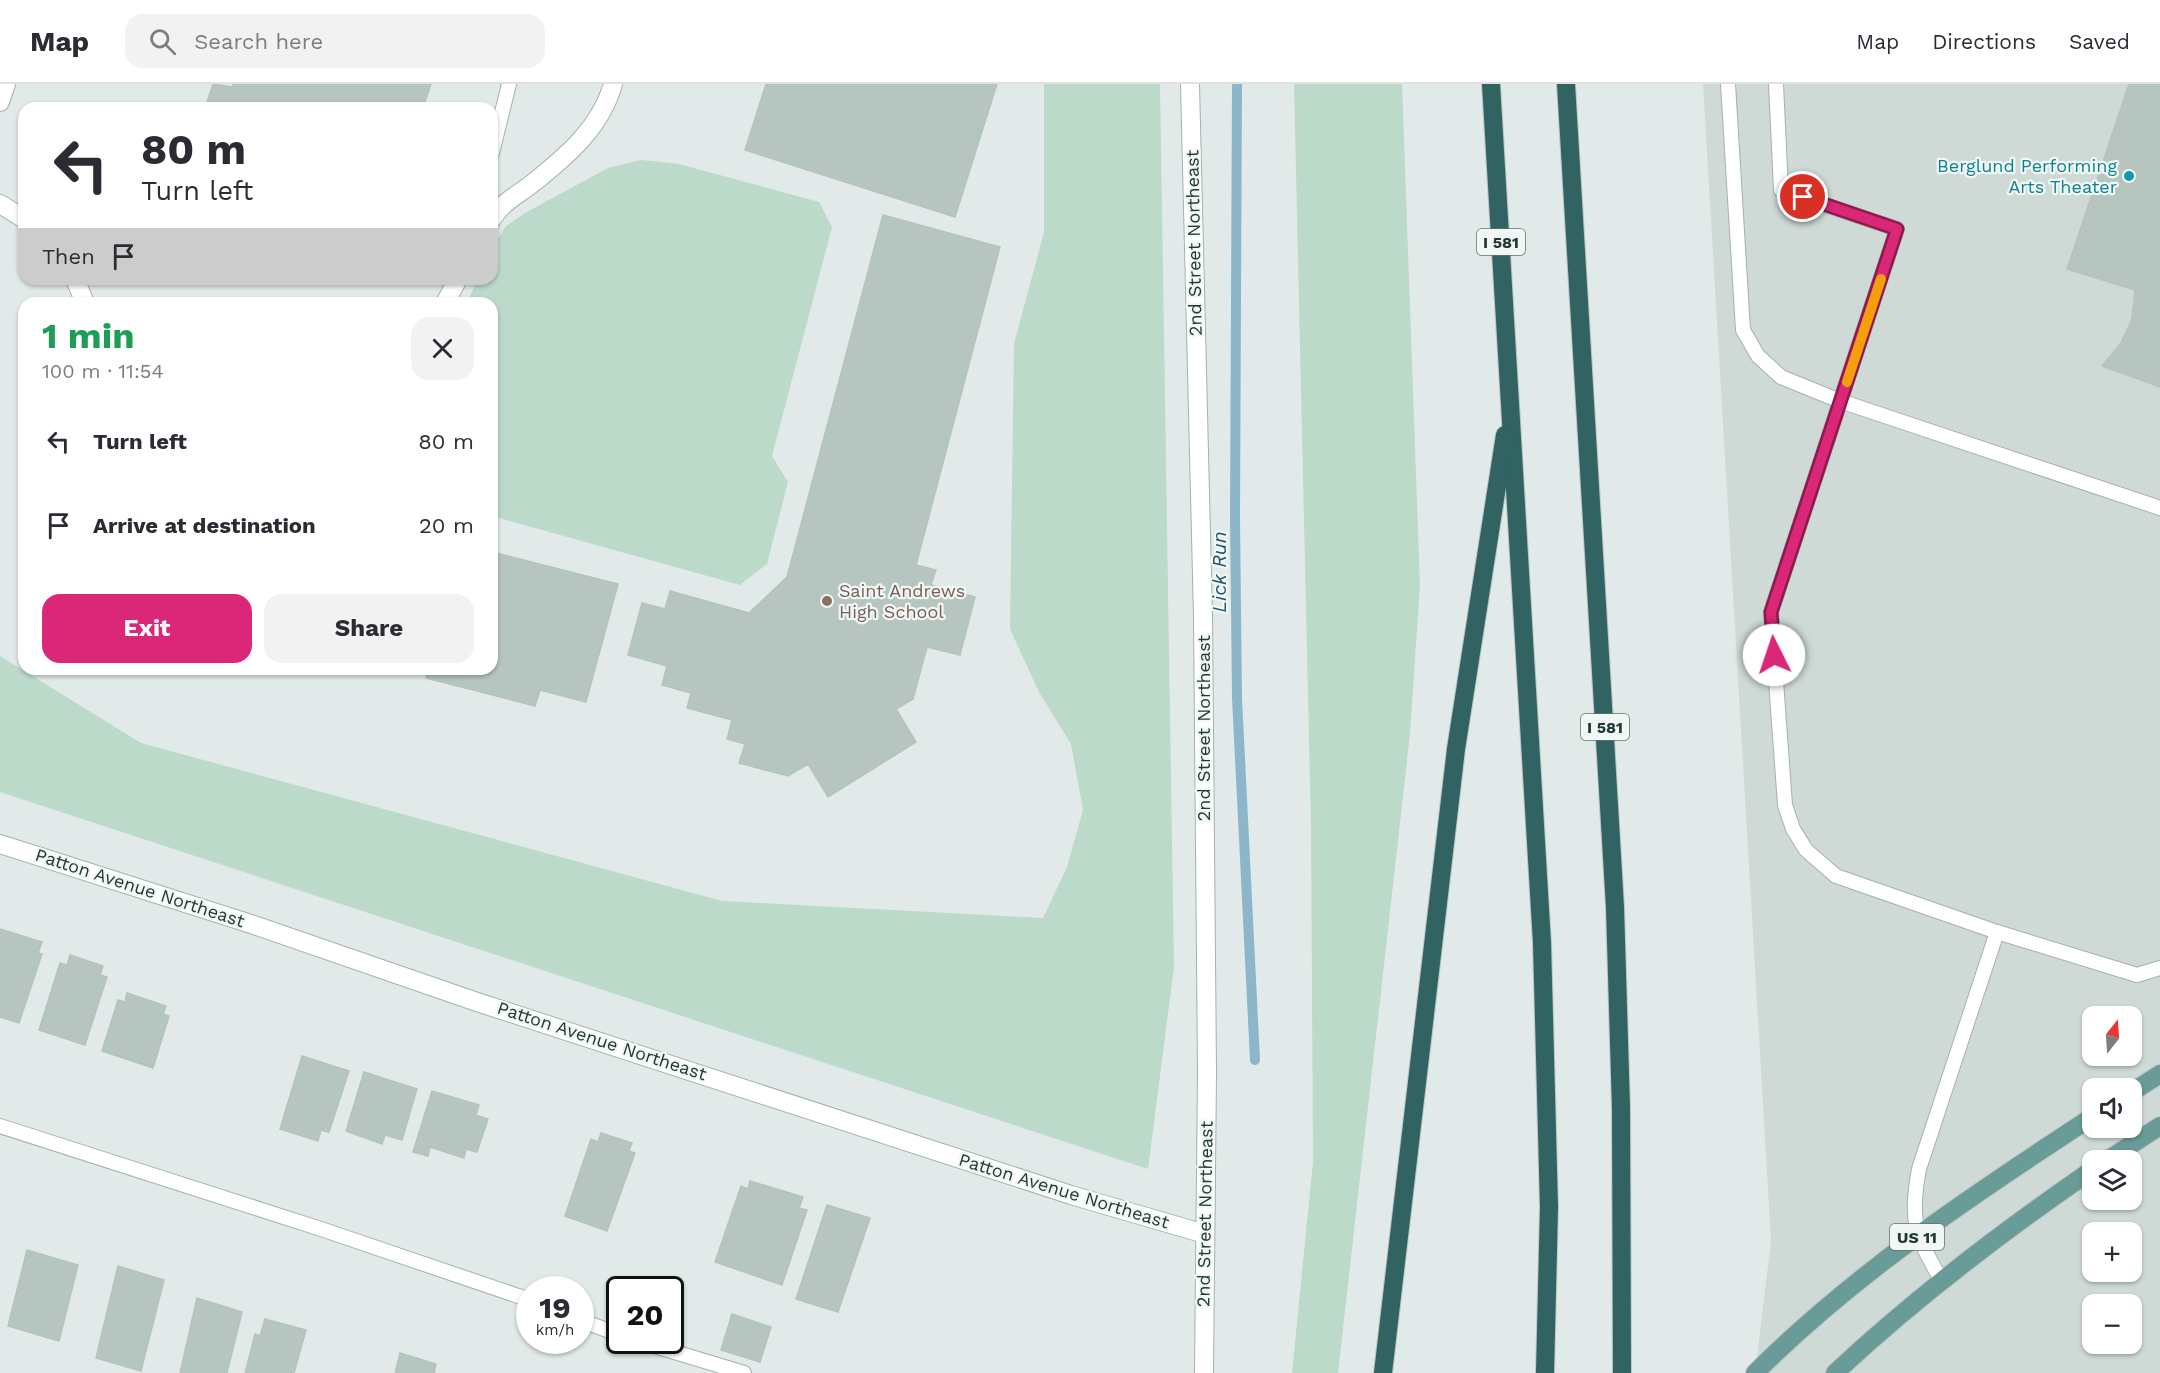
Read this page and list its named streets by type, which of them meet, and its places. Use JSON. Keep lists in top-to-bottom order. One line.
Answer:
{"streets":{"highway":["I 581"],"main road":["US 11"],"street":["2nd Street Northeast","Patton Avenue Northeast"]},"crossings":[["2nd Street Northeast","Patton Avenue Northeast"]],"water":["Lick Run"],"places":["Berglund Performing Arts Theater","Saint Andrews High School"],"north":"top","page":{"header":"Map","search":"Search here","nav":["Map","Directions","Saved"],"turn":["80 m","Turn left"],"then":"Then","heading":["1 min","100 m · 11:54"],"list":[{"name":"Turn left","value":"80 m"},{"name":"Arrive at destination","value":"20 m"}],"buttons":["Exit","Share"],"map_buttons":["+","−"],"speed":"19 km/h","limit":"20"}}
